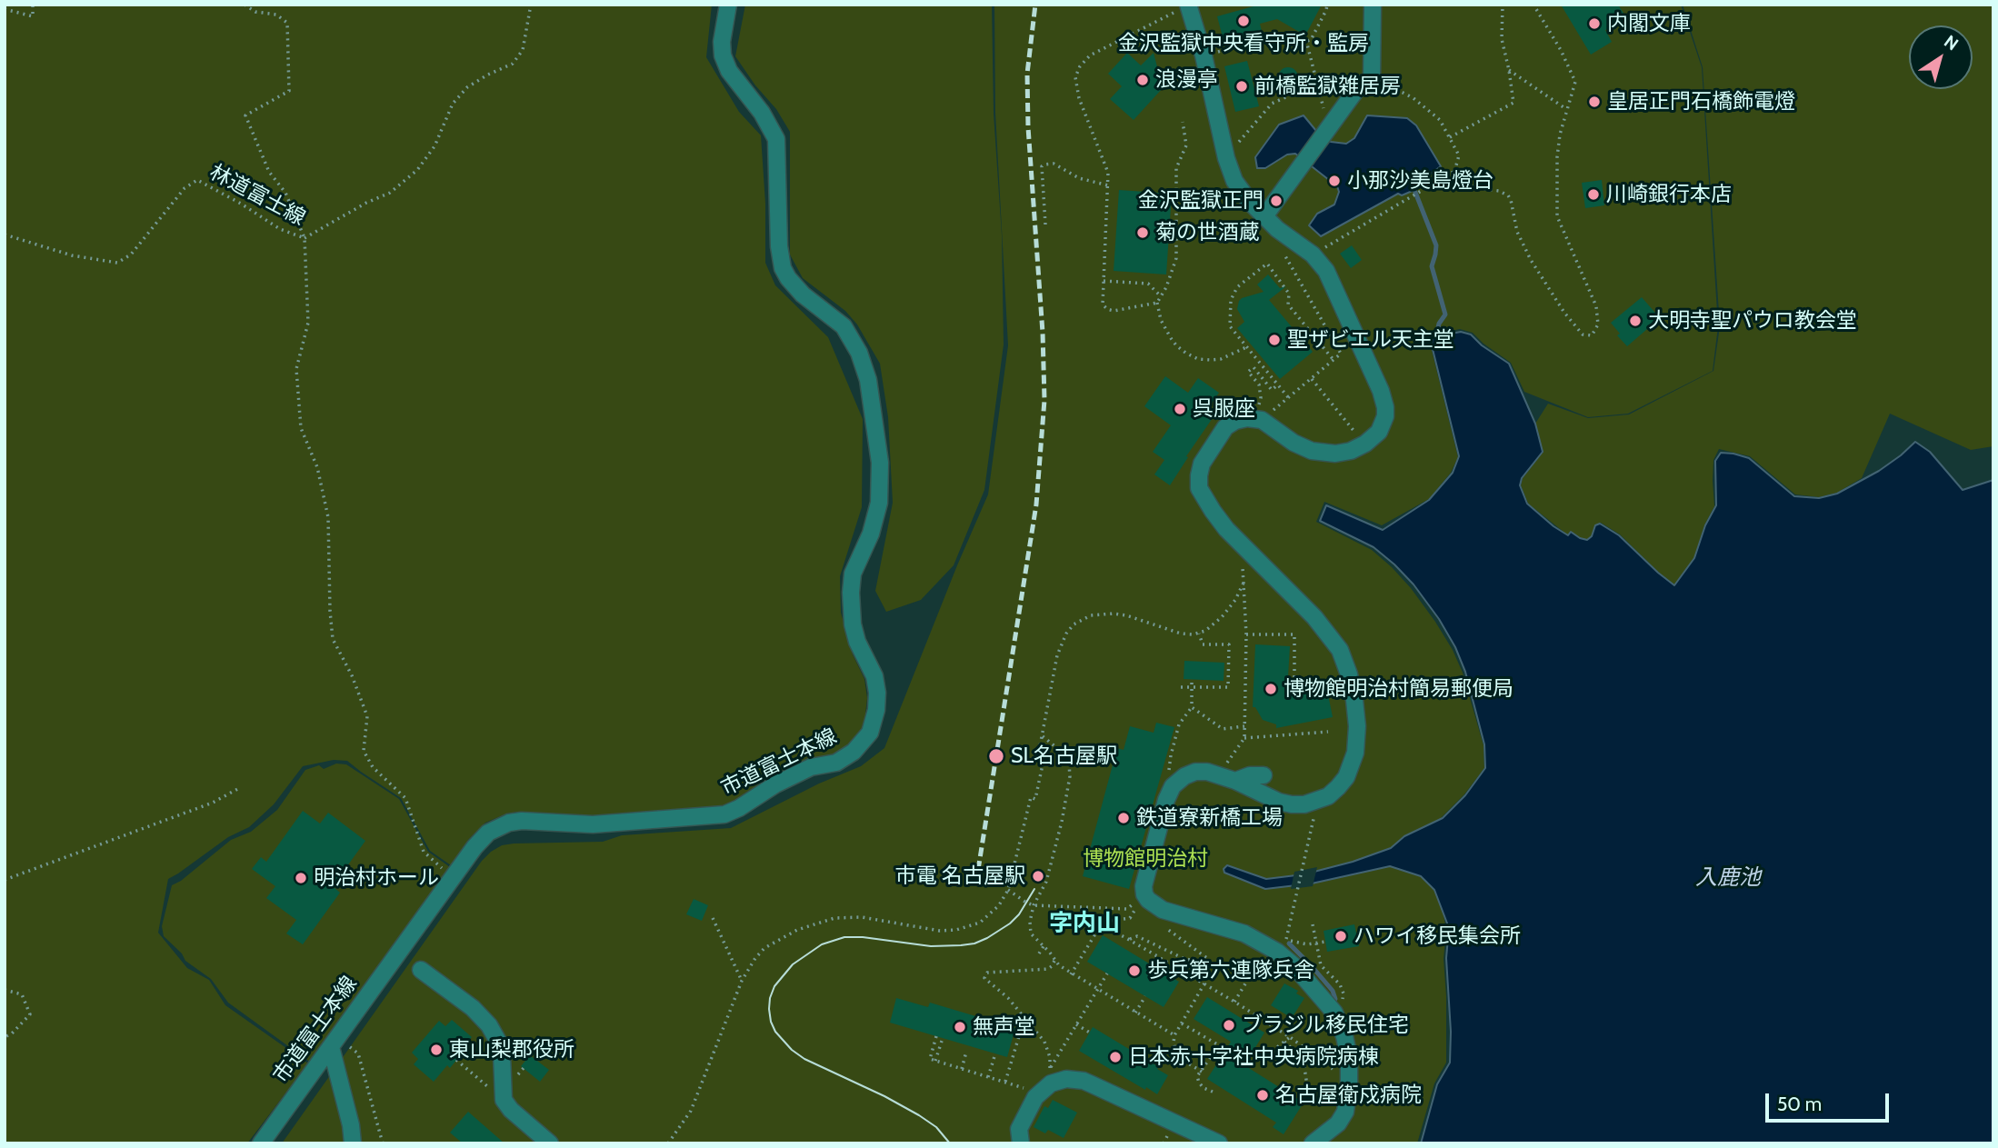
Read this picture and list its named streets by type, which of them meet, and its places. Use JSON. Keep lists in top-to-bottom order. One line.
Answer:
{"streets":{"street":["市道富士本線"],"path":["林道富士線"]},"districts":["字内山"],"water":["入鹿池"],"parks":["博物館明治村"],"places":["金沢監獄中央看守所・監房","内閣文庫","浪漫亭","前橋監獄雑居房","皇居正門石橋飾電燈","小那沙美島燈台","川崎銀行本店","金沢監獄正門","菊の世酒蔵","大明寺聖パウロ教会堂","聖ザビエル天主堂","呉服座","博物館明治村簡易郵便局","SL名古屋駅","鉄道寮新橋工場","市電 名古屋駅","明治村ホール","ハワイ移民集会所","歩兵第六連隊兵舎","ブラジル移民住宅","無声堂","東山梨郡役所","日本赤十字社中央病院病棟","名古屋衛戍病院"],"scale_bar":"50 m","north":"top right"}
